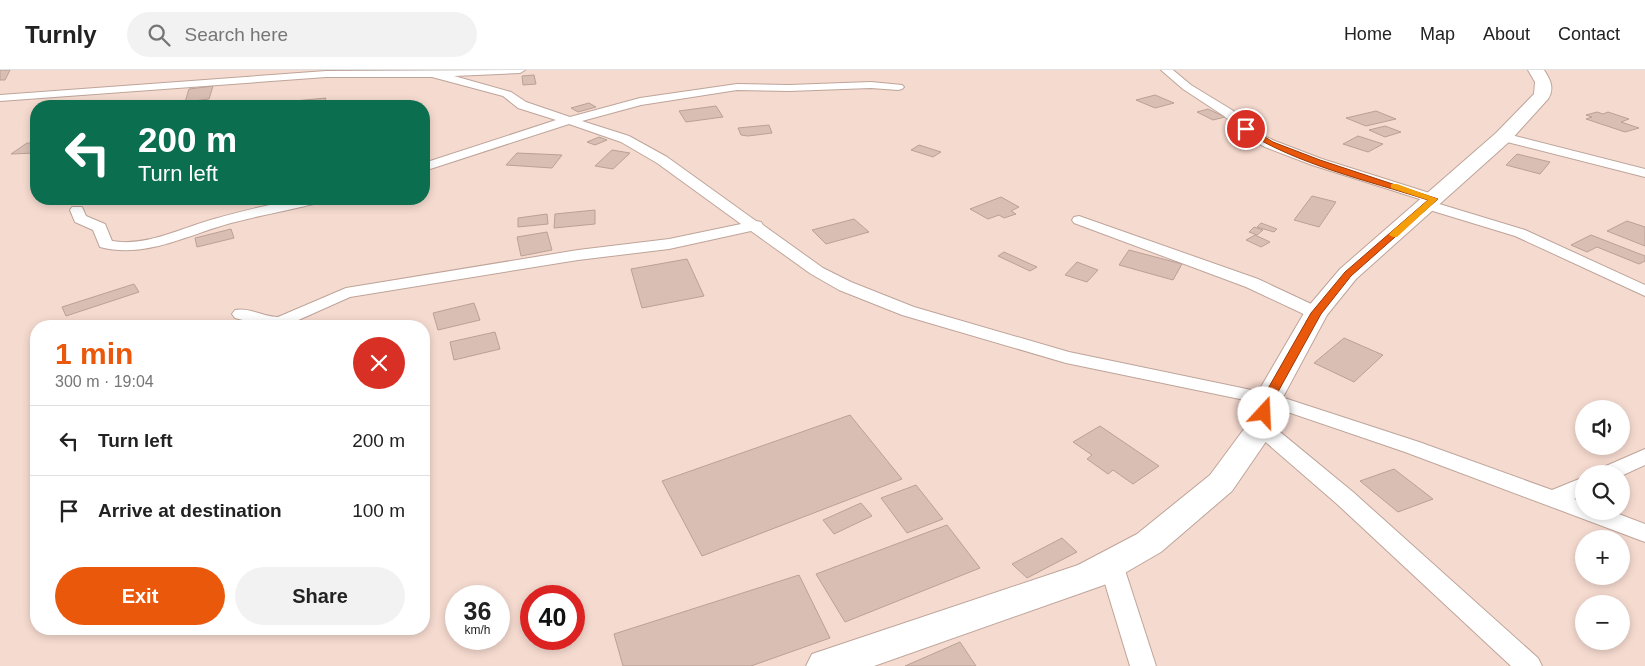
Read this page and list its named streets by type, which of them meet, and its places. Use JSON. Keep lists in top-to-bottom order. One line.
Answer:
{"page":{"header":"Turnly","search":"Search here","nav":["Home","Map","About","Contact"],"turn":["200 m","Turn left"],"heading":["1 min","300 m · 19:04"],"map_buttons":["+","−"],"list":[{"name":"Turn left","value":"200 m"},{"name":"Arrive at destination","value":"100 m"}],"buttons":["Exit","Share"],"speed":"36 km/h","limit":"40"}}
